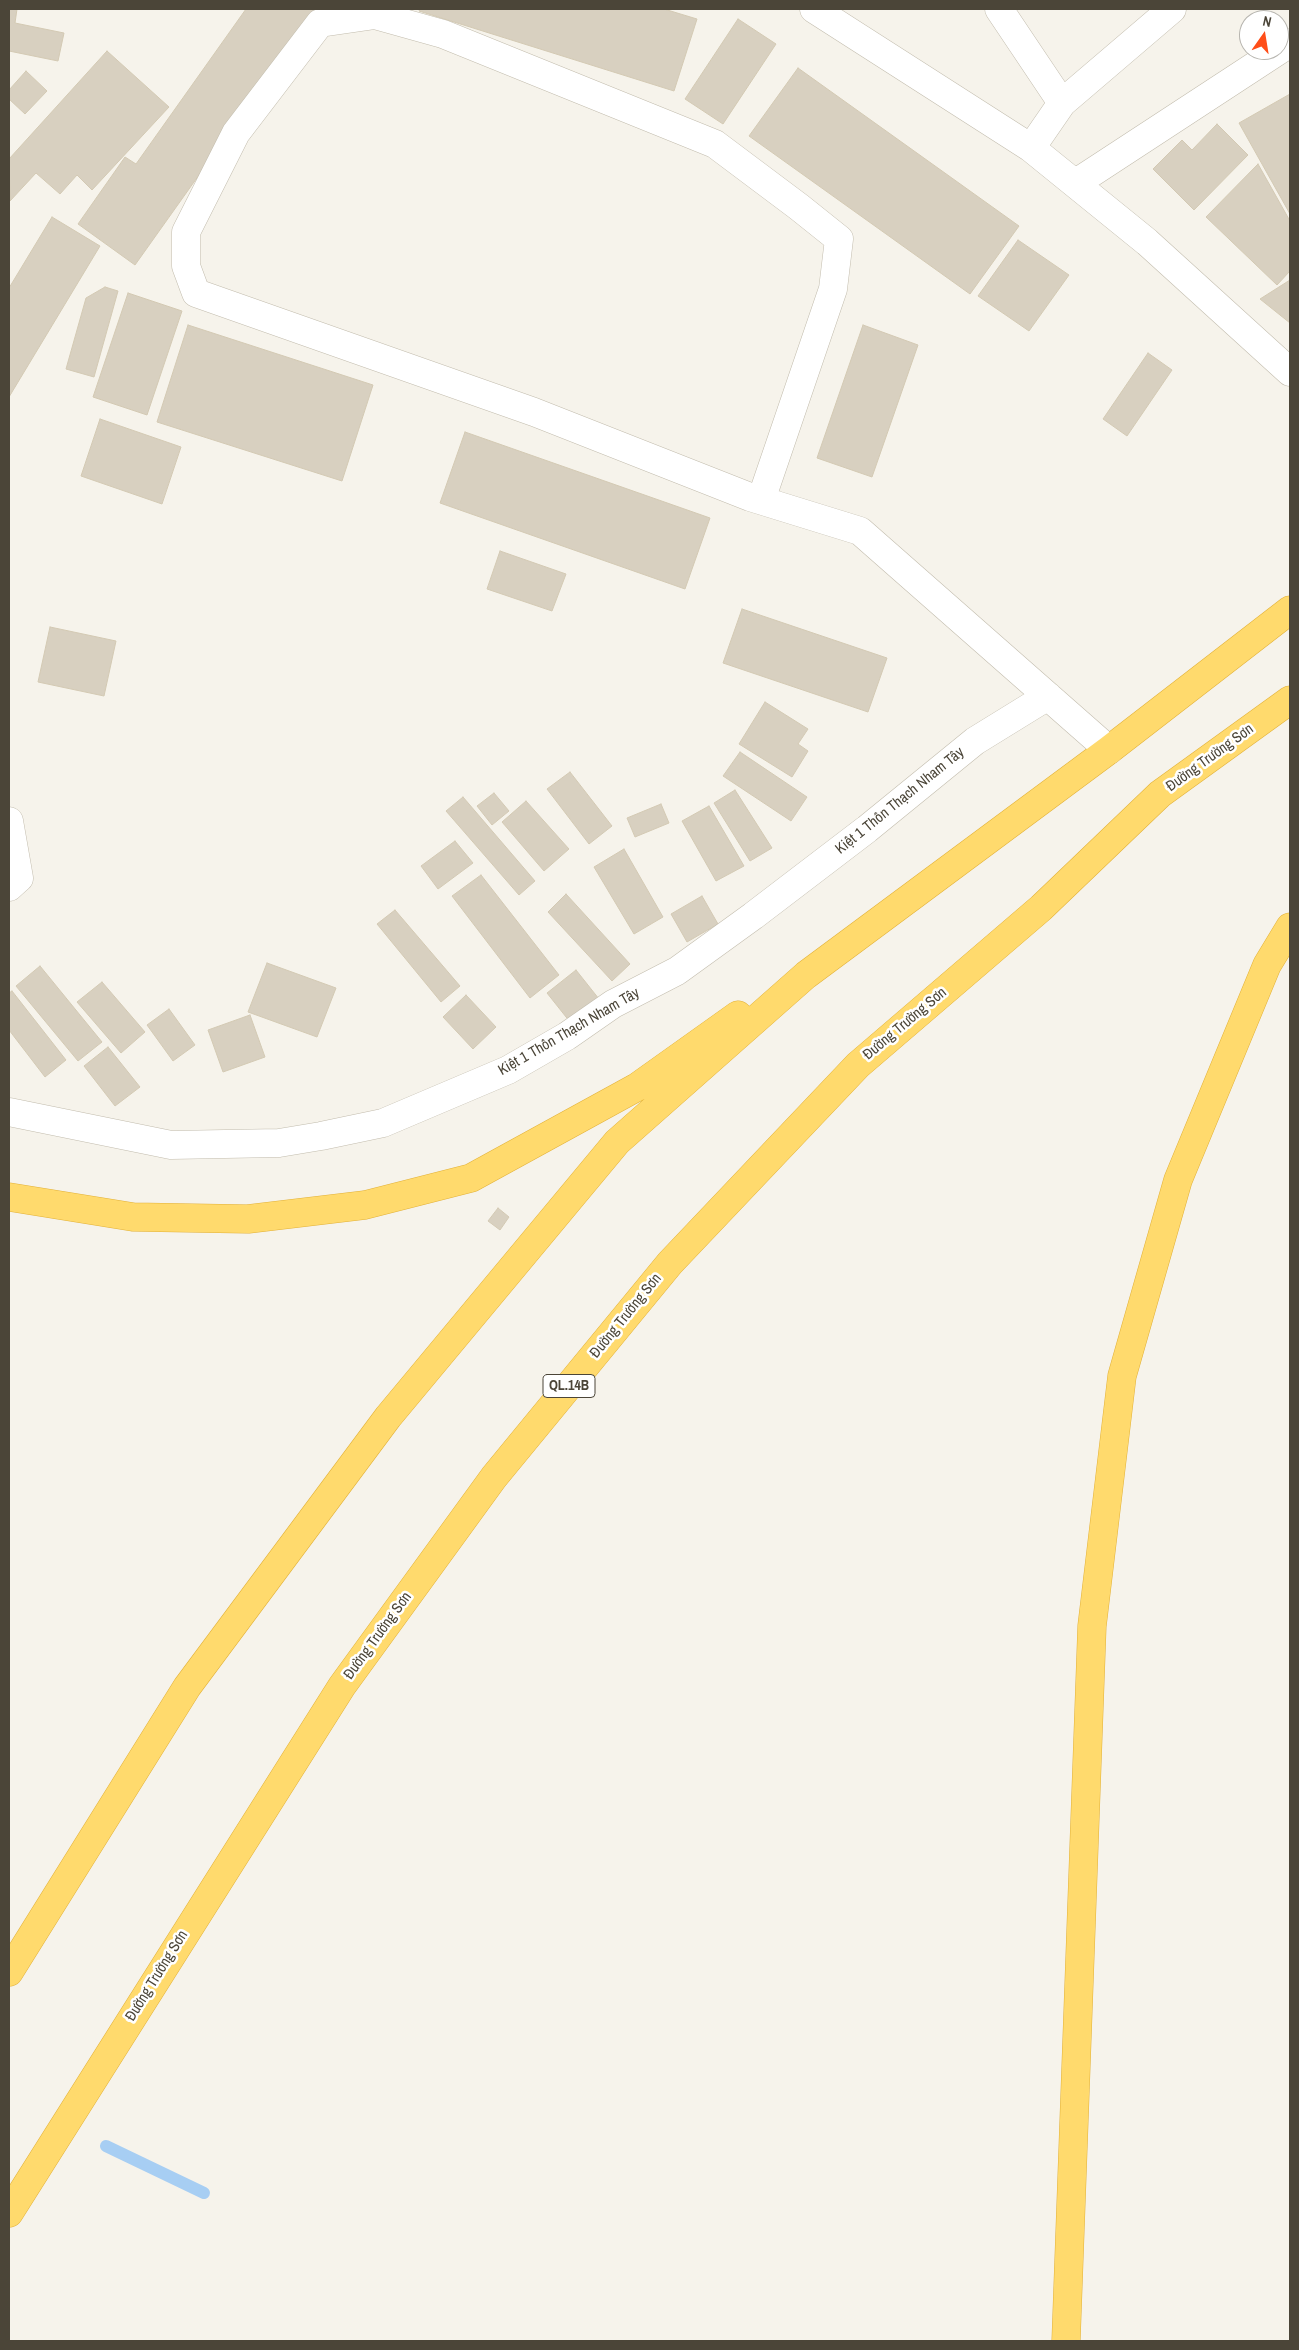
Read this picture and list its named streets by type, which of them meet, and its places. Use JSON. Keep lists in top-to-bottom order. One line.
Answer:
{"streets":{"highway":["Đường Trường Sơn","QL.14B"],"street":["Kiệt 1 Thôn Thạch Nham Tây"]},"north":"top"}
